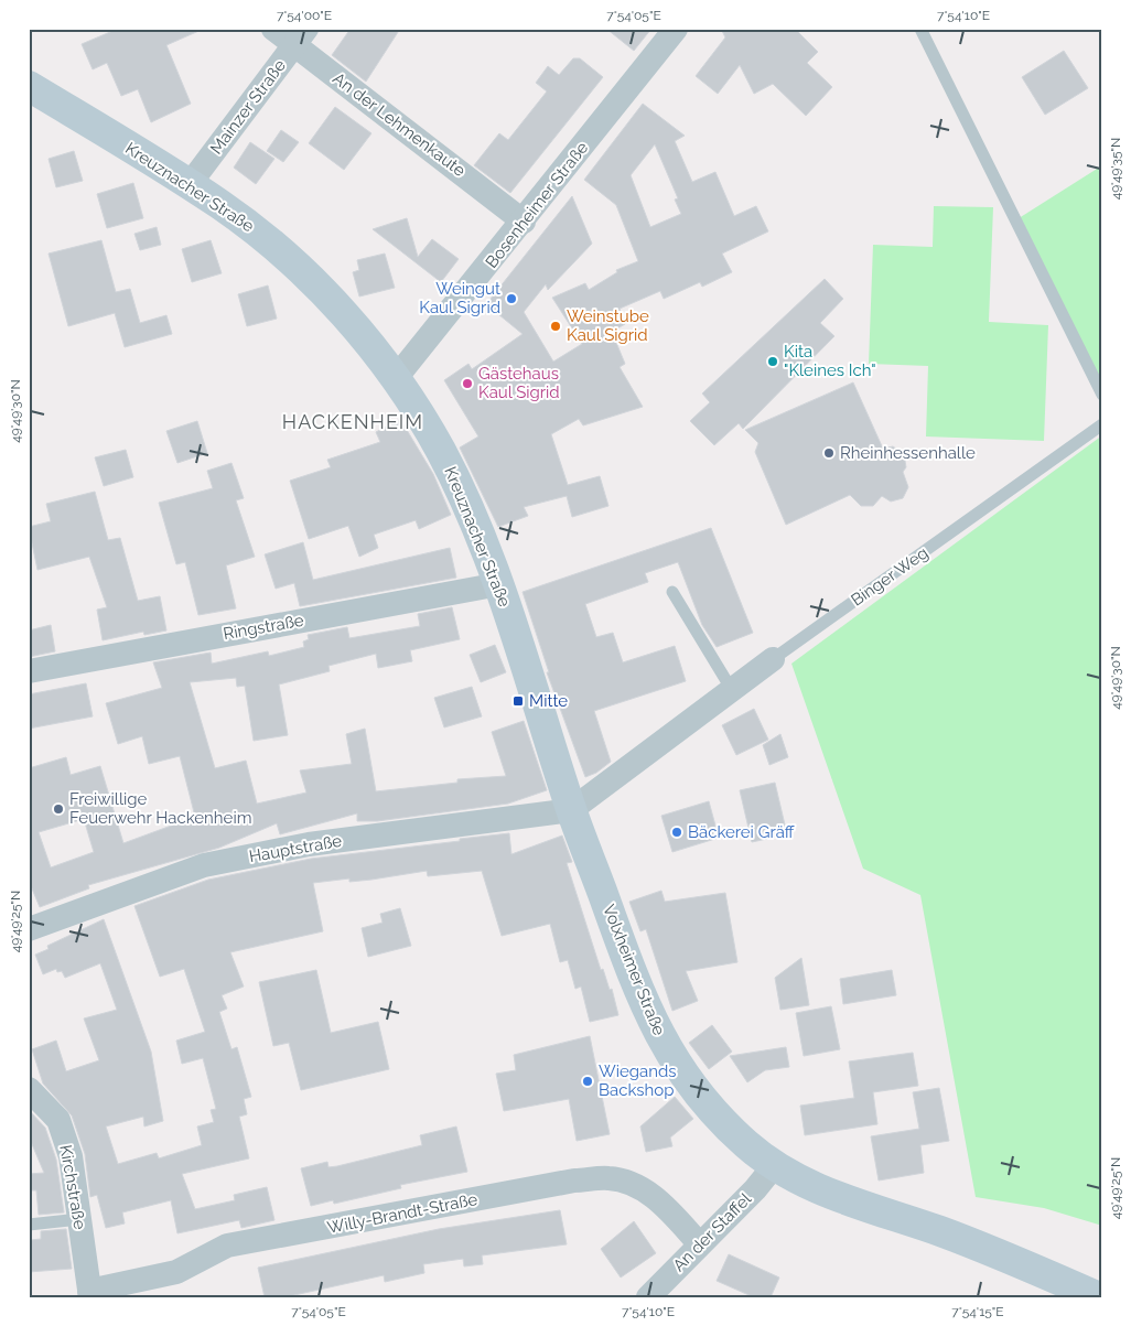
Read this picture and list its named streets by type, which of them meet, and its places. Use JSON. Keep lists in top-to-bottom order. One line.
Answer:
{"streets":{"main road":["Kreuznacher Straße","Volxheimer Straße"],"street":["Mainzer Straße","An der Lehmenkaute","Bosenheimer Straße","Binger Weg","Ringstraße","Hauptstraße","Kirchstraße","Willy-Brandt-Straße","An der Staffel"]},"crossings":[["Mainzer Straße","An der Lehmenkaute"],["Mainzer Straße","Kreuznacher Straße"],["An der Lehmenkaute","Bosenheimer Straße"],["Kreuznacher Straße","Bosenheimer Straße"],["Kreuznacher Straße","Binger Weg"],["Kreuznacher Straße","Ringstraße"],["Kreuznacher Straße","Hauptstraße"],["Kreuznacher Straße","Volxheimer Straße"],["Binger Weg","Hauptstraße"],["Binger Weg","Volxheimer Straße"],["Hauptstraße","Volxheimer Straße"],["Volxheimer Straße","An der Staffel"],["Kirchstraße","Willy-Brandt-Straße"],["Willy-Brandt-Straße","An der Staffel"]],"districts":["HACKENHEIM"],"places":{"other":["Weingut Kaul Sigrid","Weinstube Kaul Sigrid","Kita \"Kleines Ich\"","Gästehaus Kaul Sigrid","Rheinhessenhalle","Freiwillige Feuerwehr Hackenheim","Bäckerei Gräff","Wiegands Backshop"],"transit":["Mitte"]},"coordinates":["7°54'00\"E","7°54'05\"E","7°54'10\"E","49°49'35\"N","49°49'30\"N","49°49'25\"N","7°54'15\"E"]}
